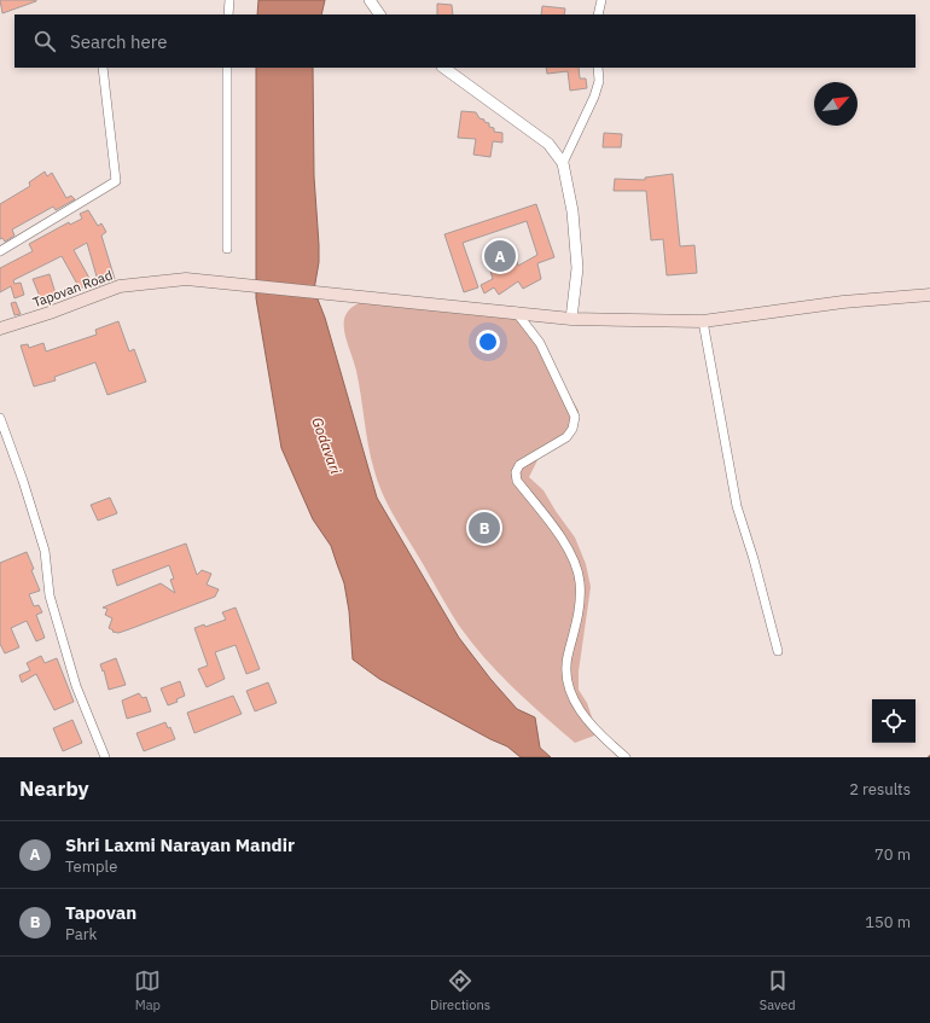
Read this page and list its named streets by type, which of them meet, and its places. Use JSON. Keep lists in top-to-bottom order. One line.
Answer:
{"streets":{"main road":["Tapovan Road"]},"water":["Godavari"],"north":"top right","page":{"search":"Search here","pins":["A","B"],"heading":["Nearby","2 results"],"list":[{"mark":"A","name":"Shri Laxmi Narayan Mandir","note":"Temple","value":"70 m"},{"mark":"B","name":"Tapovan","note":"Park","value":"150 m"}],"nav":["Map","Directions","Saved"]}}
